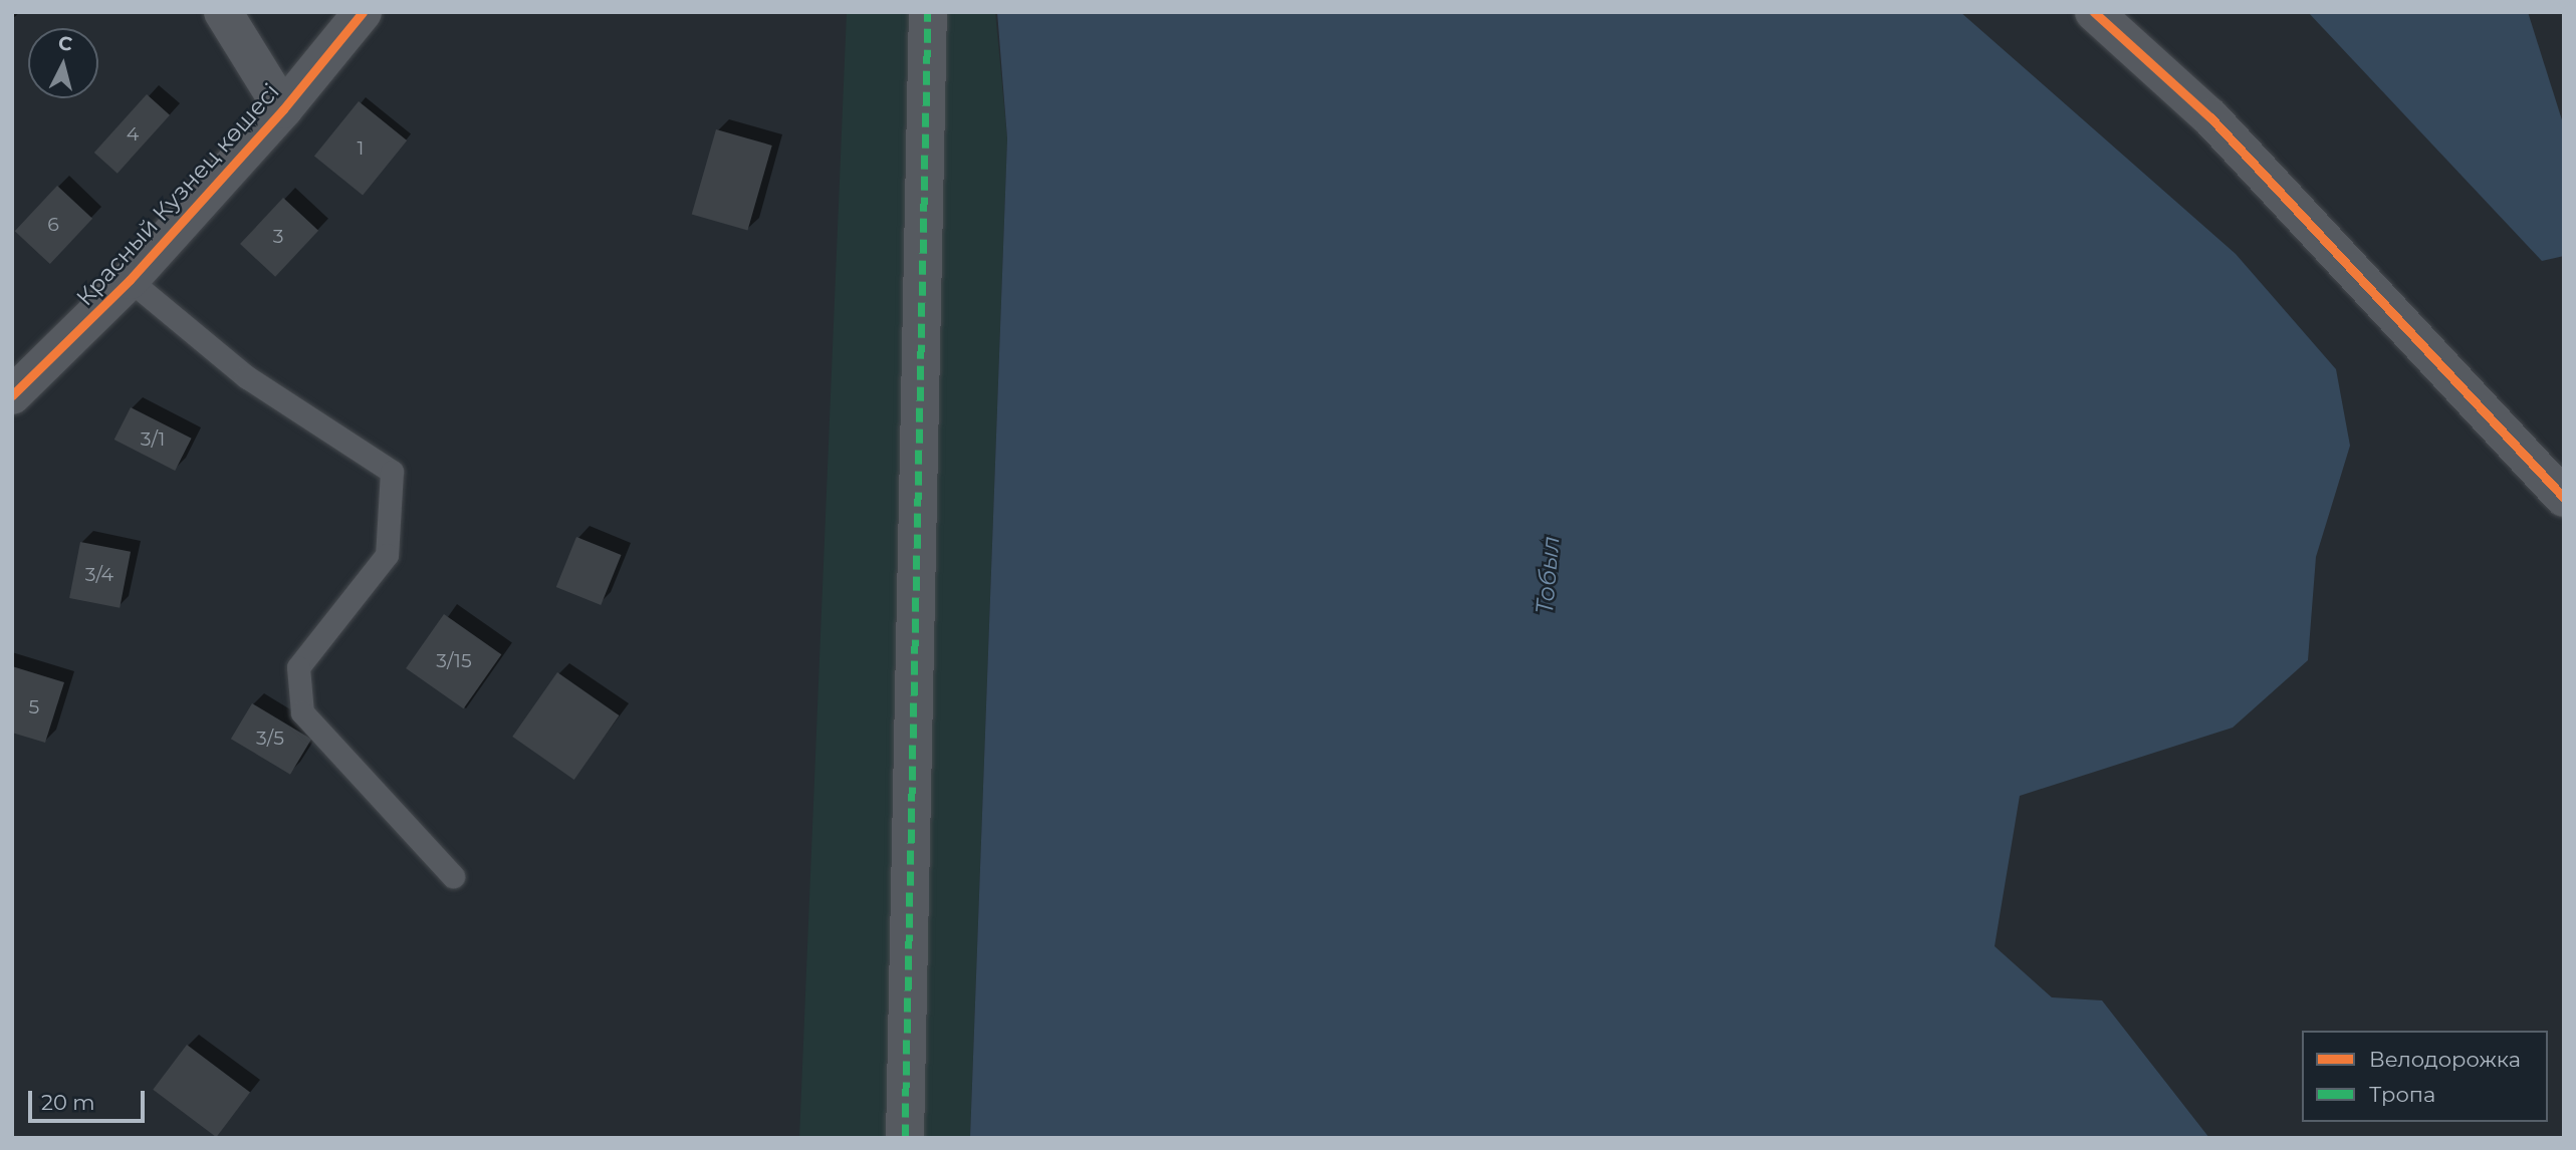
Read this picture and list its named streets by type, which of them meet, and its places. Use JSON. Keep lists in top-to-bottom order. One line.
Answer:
{"streets":{"street":["Красный Кузнец көшесі"]},"water":["Тобыл"],"house_numbers":["4","1","6","3","3/1","3/4","3/15","5","3/5"],"legend":["Велодорожка","Тропа"],"scale_bar":"20 m","north":"top"}
